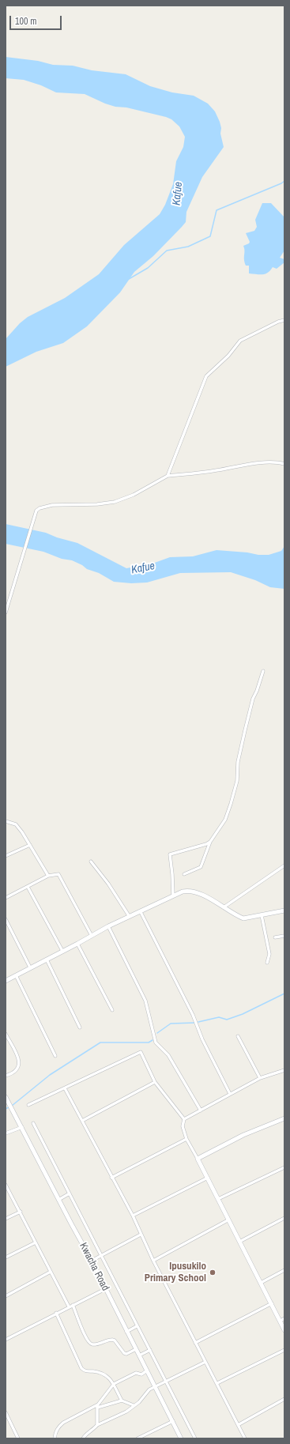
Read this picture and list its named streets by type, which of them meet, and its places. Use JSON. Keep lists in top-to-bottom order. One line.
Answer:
{"streets":{"street":["Kwacha Road"]},"water":["Kafue"],"places":["Ipusukilo Primary School"],"scale_bar":"100 m"}
